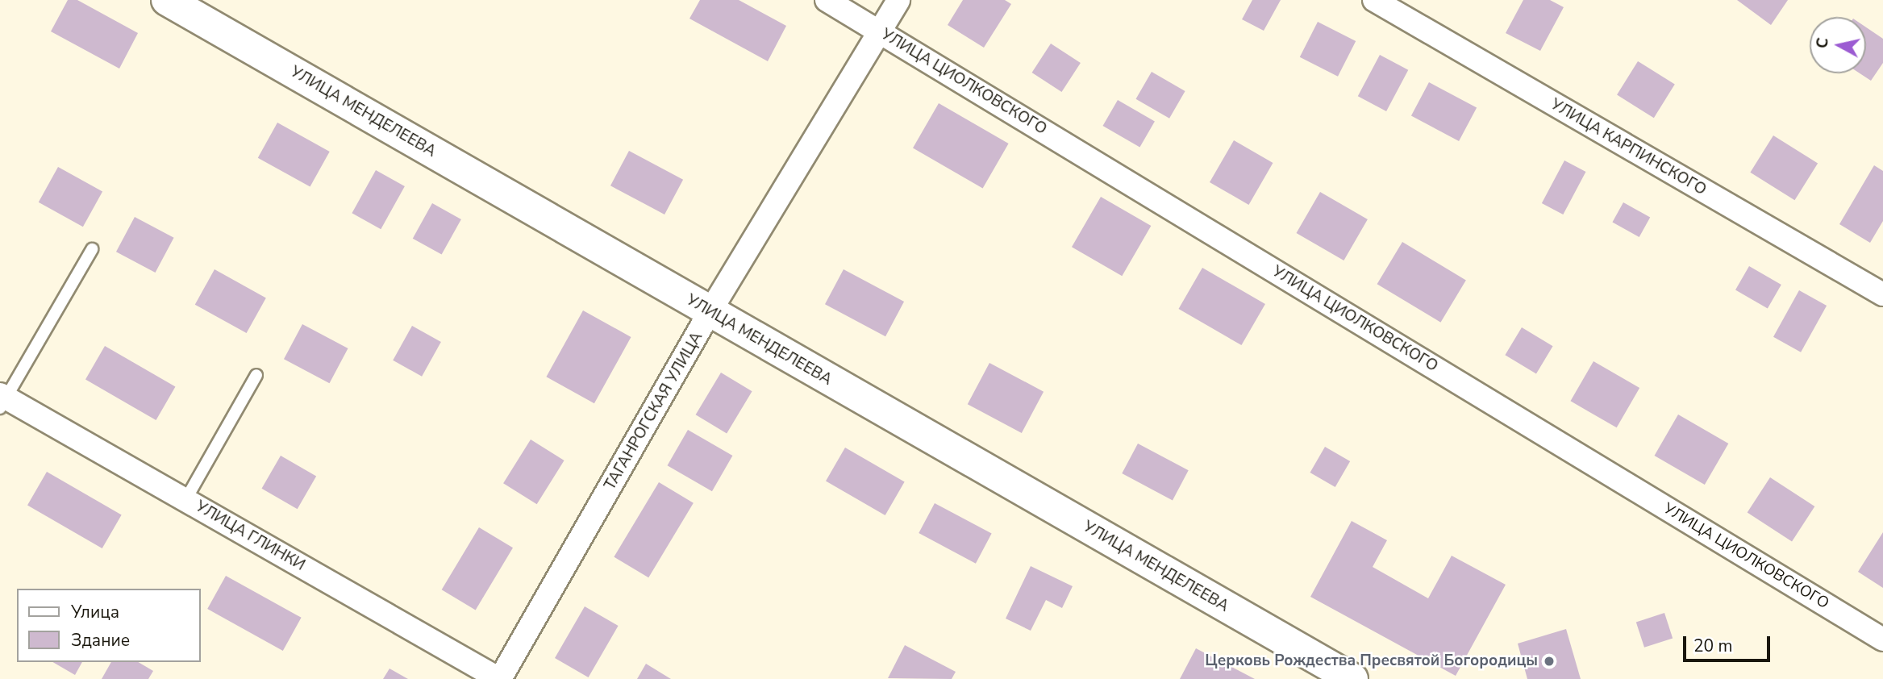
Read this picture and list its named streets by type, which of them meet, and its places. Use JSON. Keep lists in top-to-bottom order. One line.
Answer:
{"streets":{"street":["УЛИЦА ЦИОЛКОВСКОГО","УЛИЦА МЕНДЕЛЕЕВА","УЛИЦА КАРПИНСКОГО","ТАГАНРОГСКАЯ УЛИЦА","УЛИЦА ГЛИНКИ"]},"crossings":[["УЛИЦА ЦИОЛКОВСКОГО","ТАГАНРОГСКАЯ УЛИЦА"],["УЛИЦА МЕНДЕЛЕЕВА","ТАГАНРОГСКАЯ УЛИЦА"],["ТАГАНРОГСКАЯ УЛИЦА","УЛИЦА ГЛИНКИ"]],"places":["Церковь Рождества Пресвятой Богородицы"],"legend":["Улица","Здание"],"scale_bar":"20 m","north":"left"}
